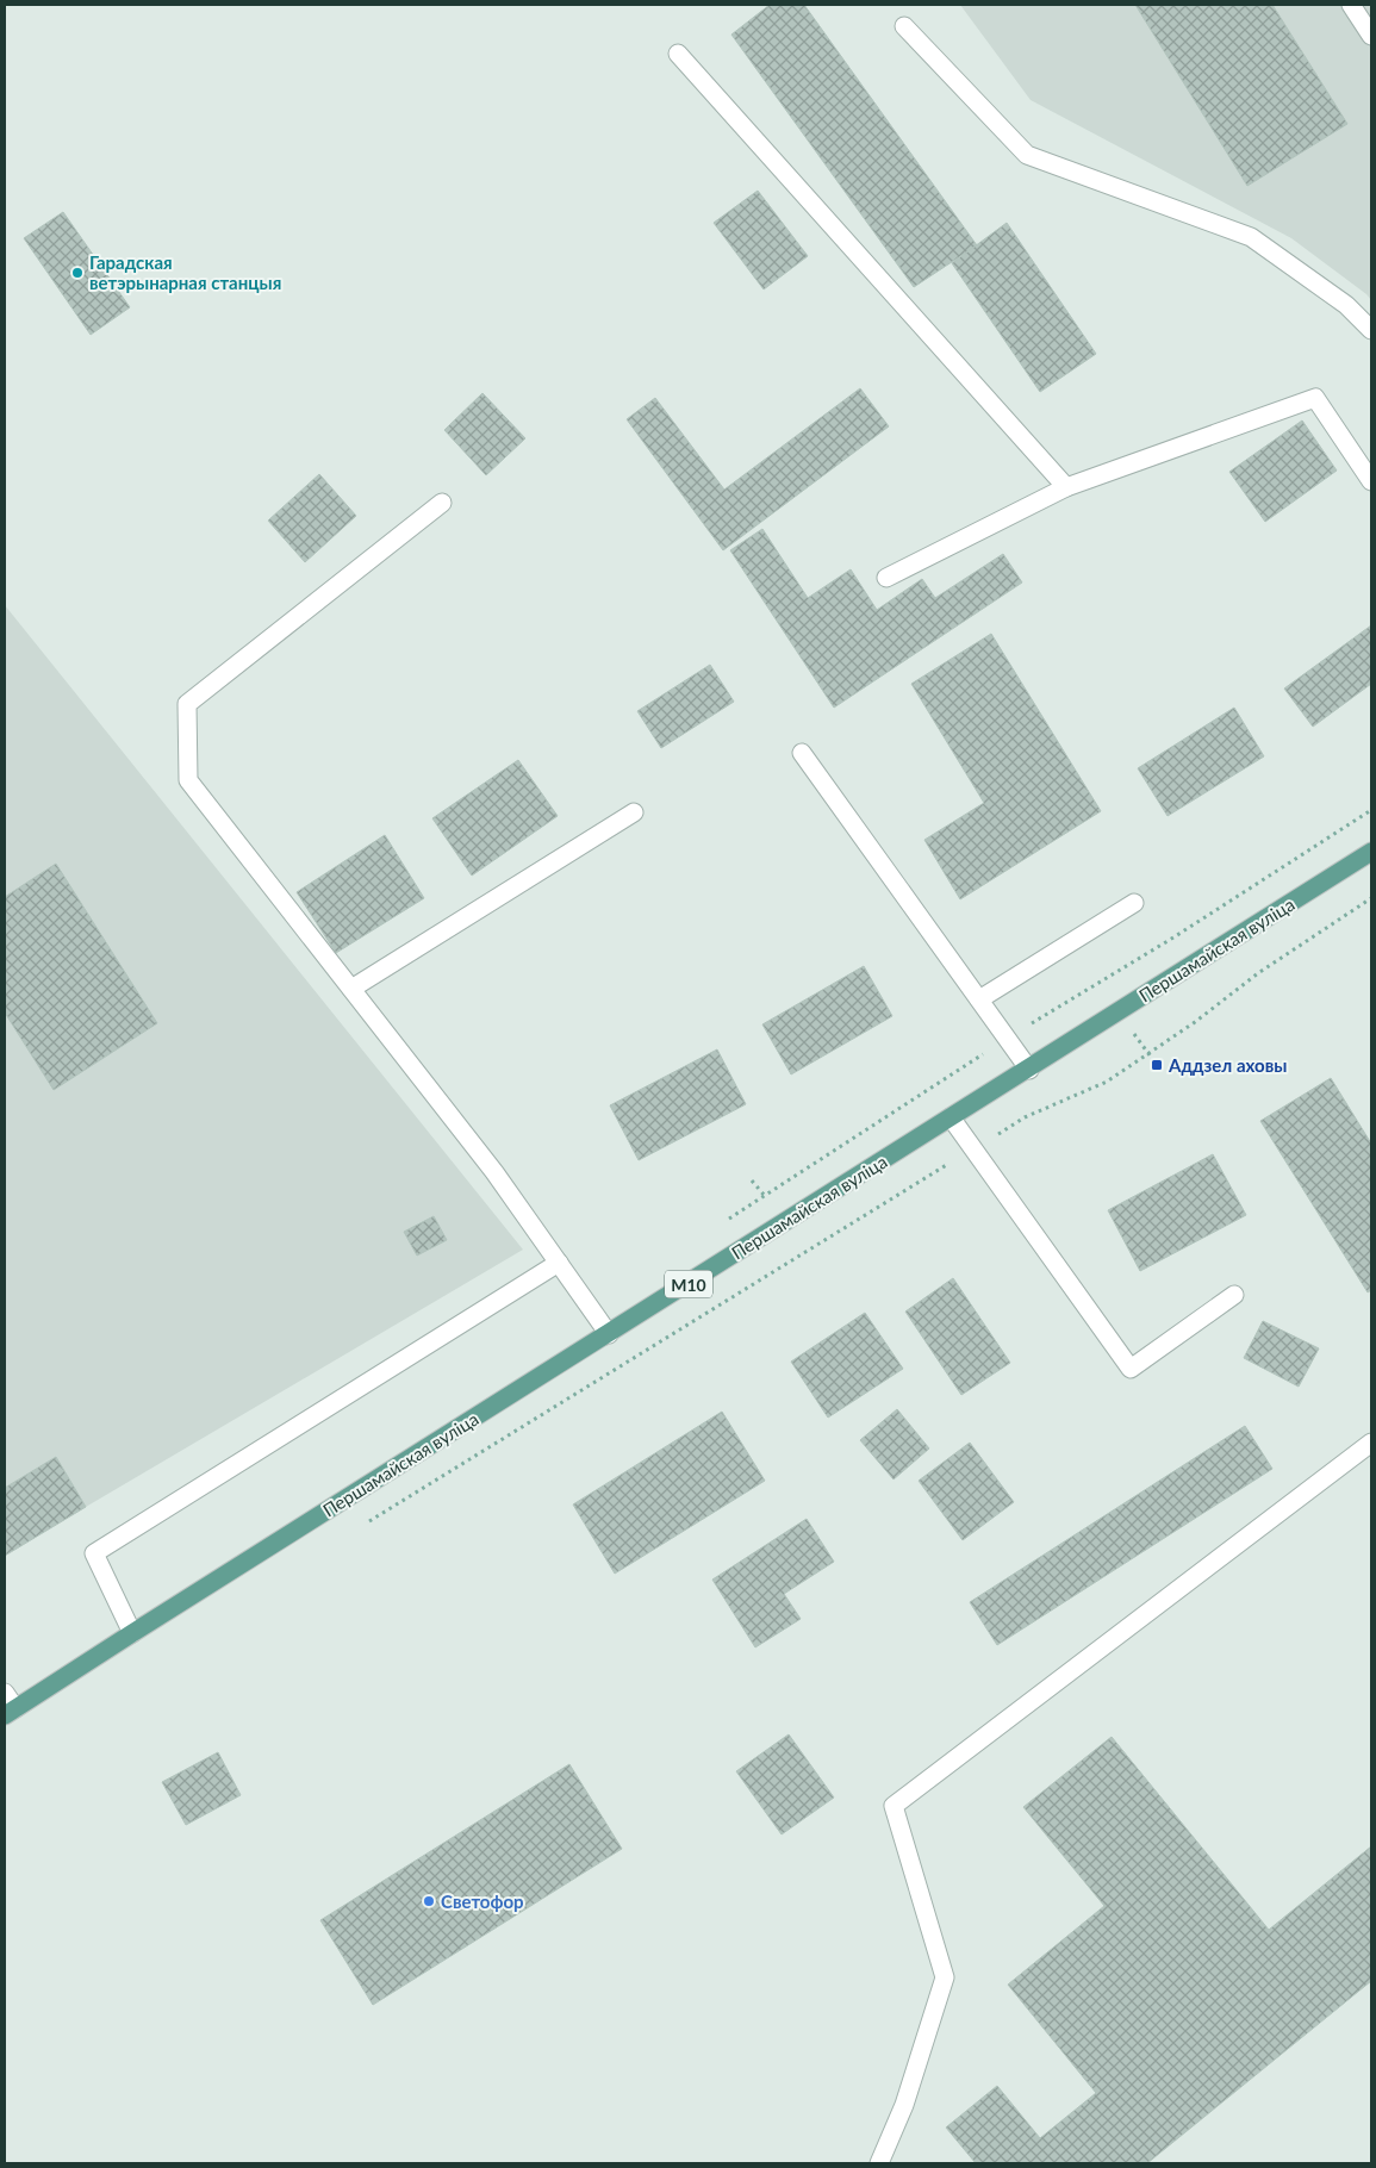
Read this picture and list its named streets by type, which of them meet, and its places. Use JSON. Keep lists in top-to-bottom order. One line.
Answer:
{"streets":{"main road":["Першамайская вуліца","М10"]},"places":{"other":["Гарадская ветэрынарная станцыя","Светофор"],"transit":["Аддзел аховы"]}}
